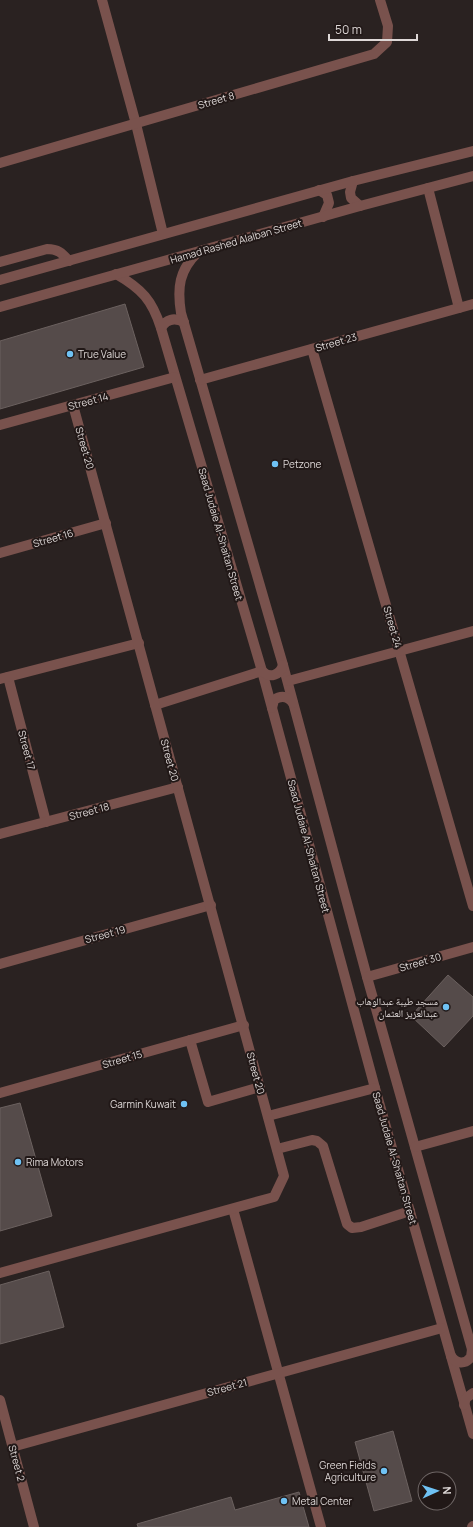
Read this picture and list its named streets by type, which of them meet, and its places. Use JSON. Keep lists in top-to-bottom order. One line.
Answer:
{"streets":{"street":["Street 8","Hamad Rashed Alalban Street","Street 23","Street 14","Street 20","Saad Judaie Al-Shaitan Street","Street 16","Street 24","Street 17","Street 18","Street 19","Street 30","Street 15","Street 21","Street 2"]},"crossings":[["Hamad Rashed Alalban Street","Saad Judaie Al-Shaitan Street"],["Street 23","Street 24"],["Street 14","Street 20"],["Street 14","Saad Judaie Al-Shaitan Street"],["Street 20","Street 16"],["Street 20","Street 17"],["Street 20","Street 18"],["Street 20","Street 19"],["Street 20","Street 15"],["Saad Judaie Al-Shaitan Street","Street 21"],["Street 17","Street 18"],["Street 21","Street 2"]],"places":["True Value","Petzone","مسجد طيبة عبدالوهاب عبدالعزيز العثمان","Garmin Kuwait","Rima Motors","Green Fields Agriculture","Metal Center"],"scale_bar":"50 m","north":"right"}
